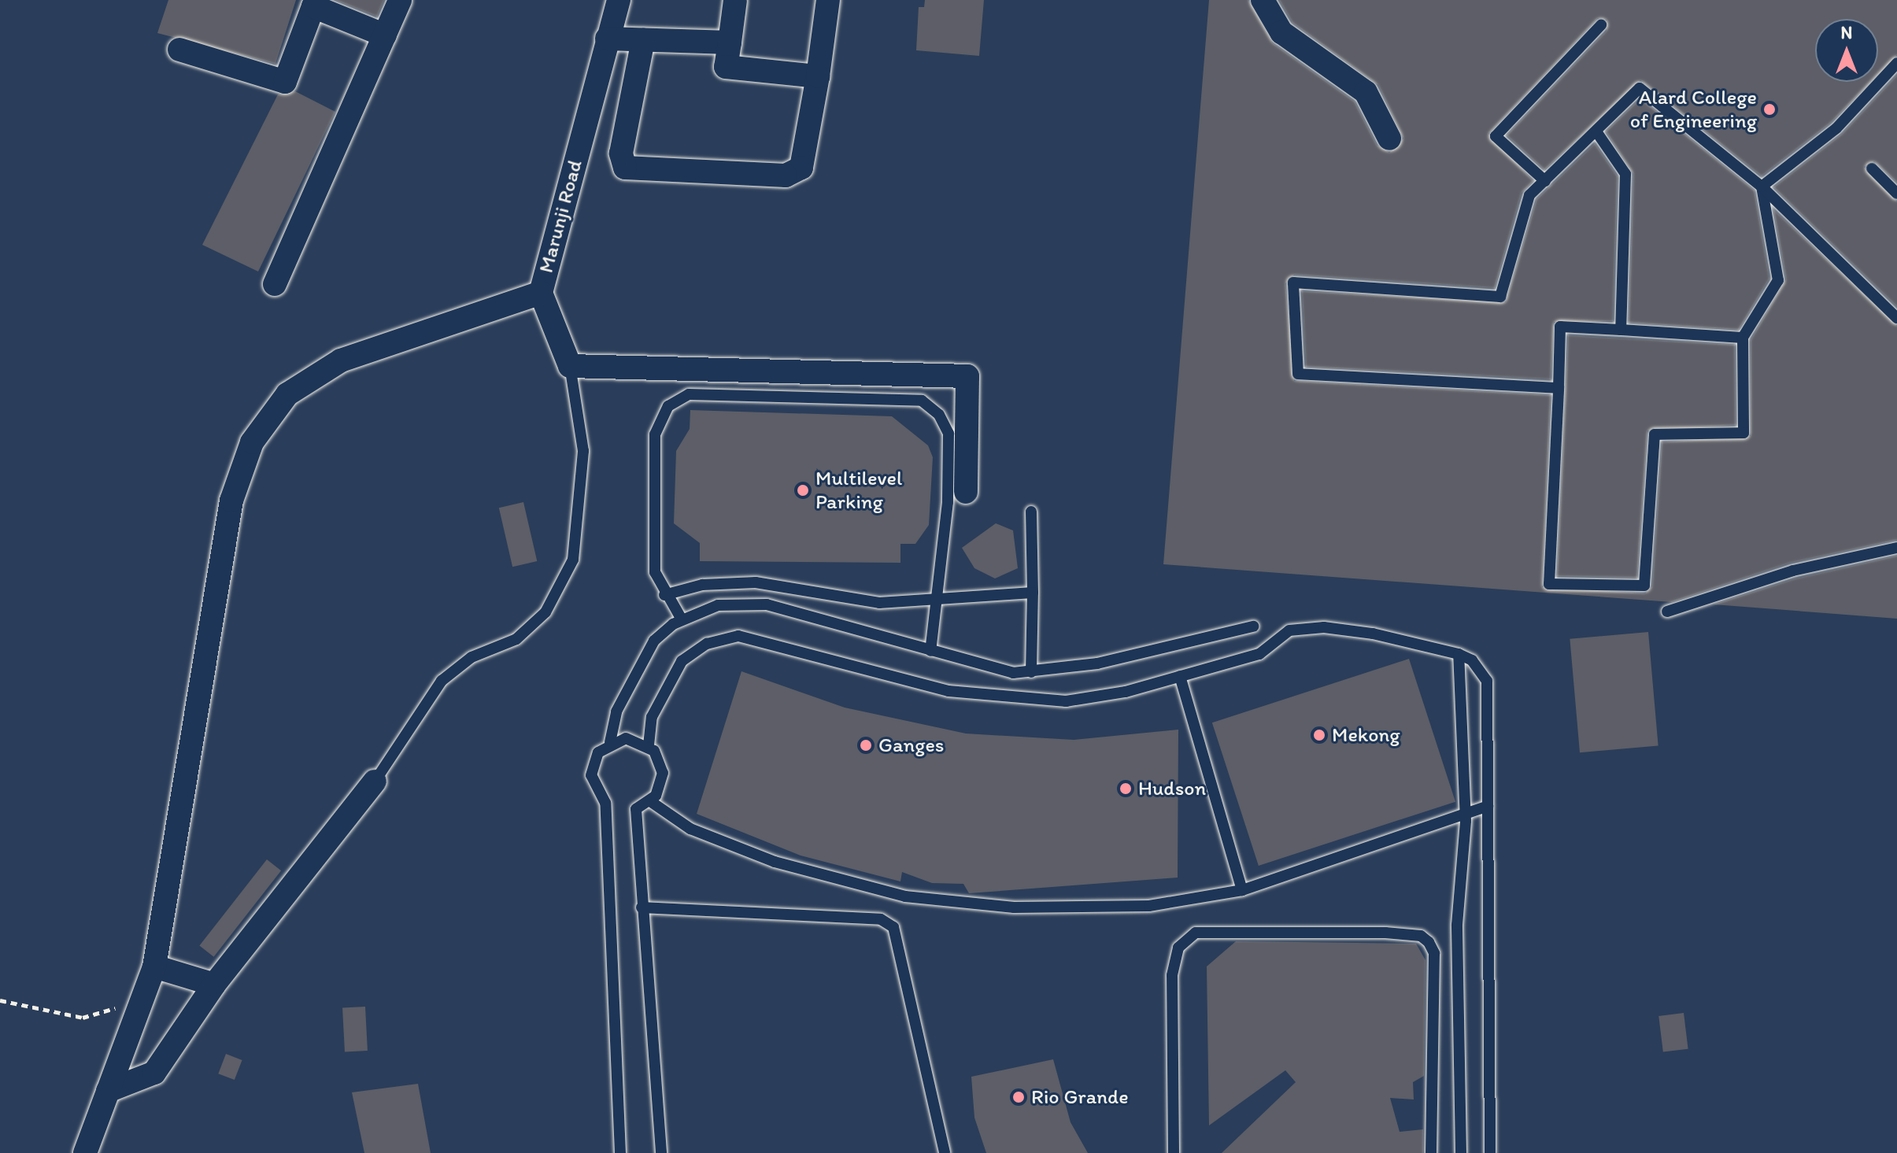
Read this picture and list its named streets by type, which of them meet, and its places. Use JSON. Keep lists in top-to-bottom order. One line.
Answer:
{"streets":{"street":["Marunji Road"]},"places":["Alard College of Engineering","Multilevel Parking","Mekong","Ganges","Hudson","Rio Grande"],"north":"top"}
